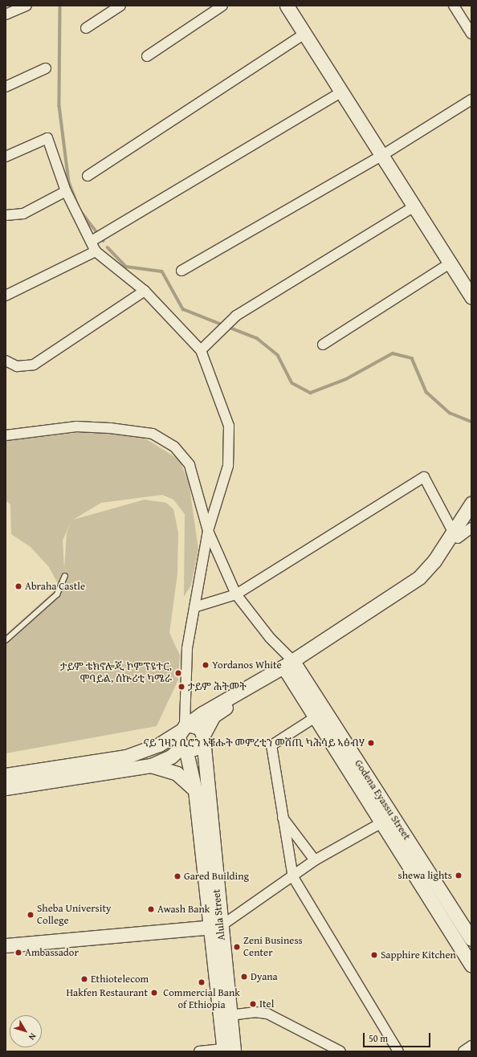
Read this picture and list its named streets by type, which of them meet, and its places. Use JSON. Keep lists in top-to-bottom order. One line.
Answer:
{"streets":{"street":["Godena Eyassu Street","Alula Street"]},"places":["Abraha Castle","Yordanos White","ታይም ቴክኖሎጂ ኮምፕዩተር, ሞባይል, ሰኵሪቲ ካሜራ","ታይም ሕትመት","ናይ ገዛን ቢሮን ኣቑሑት መምረቲን መሸጢ ካሕሳይ ኣፅብሃ","shewa lights","Gared Building","Awash Bank","Sheba University College","Zeni Business Center","Ambassador","Sapphire Kitchen","Dyana","Ethiotelecom","Commercial Bank of Ethiopia","Hakfen Restaurant","Itel"],"scale_bar":"50 m","north":"bottom right"}
